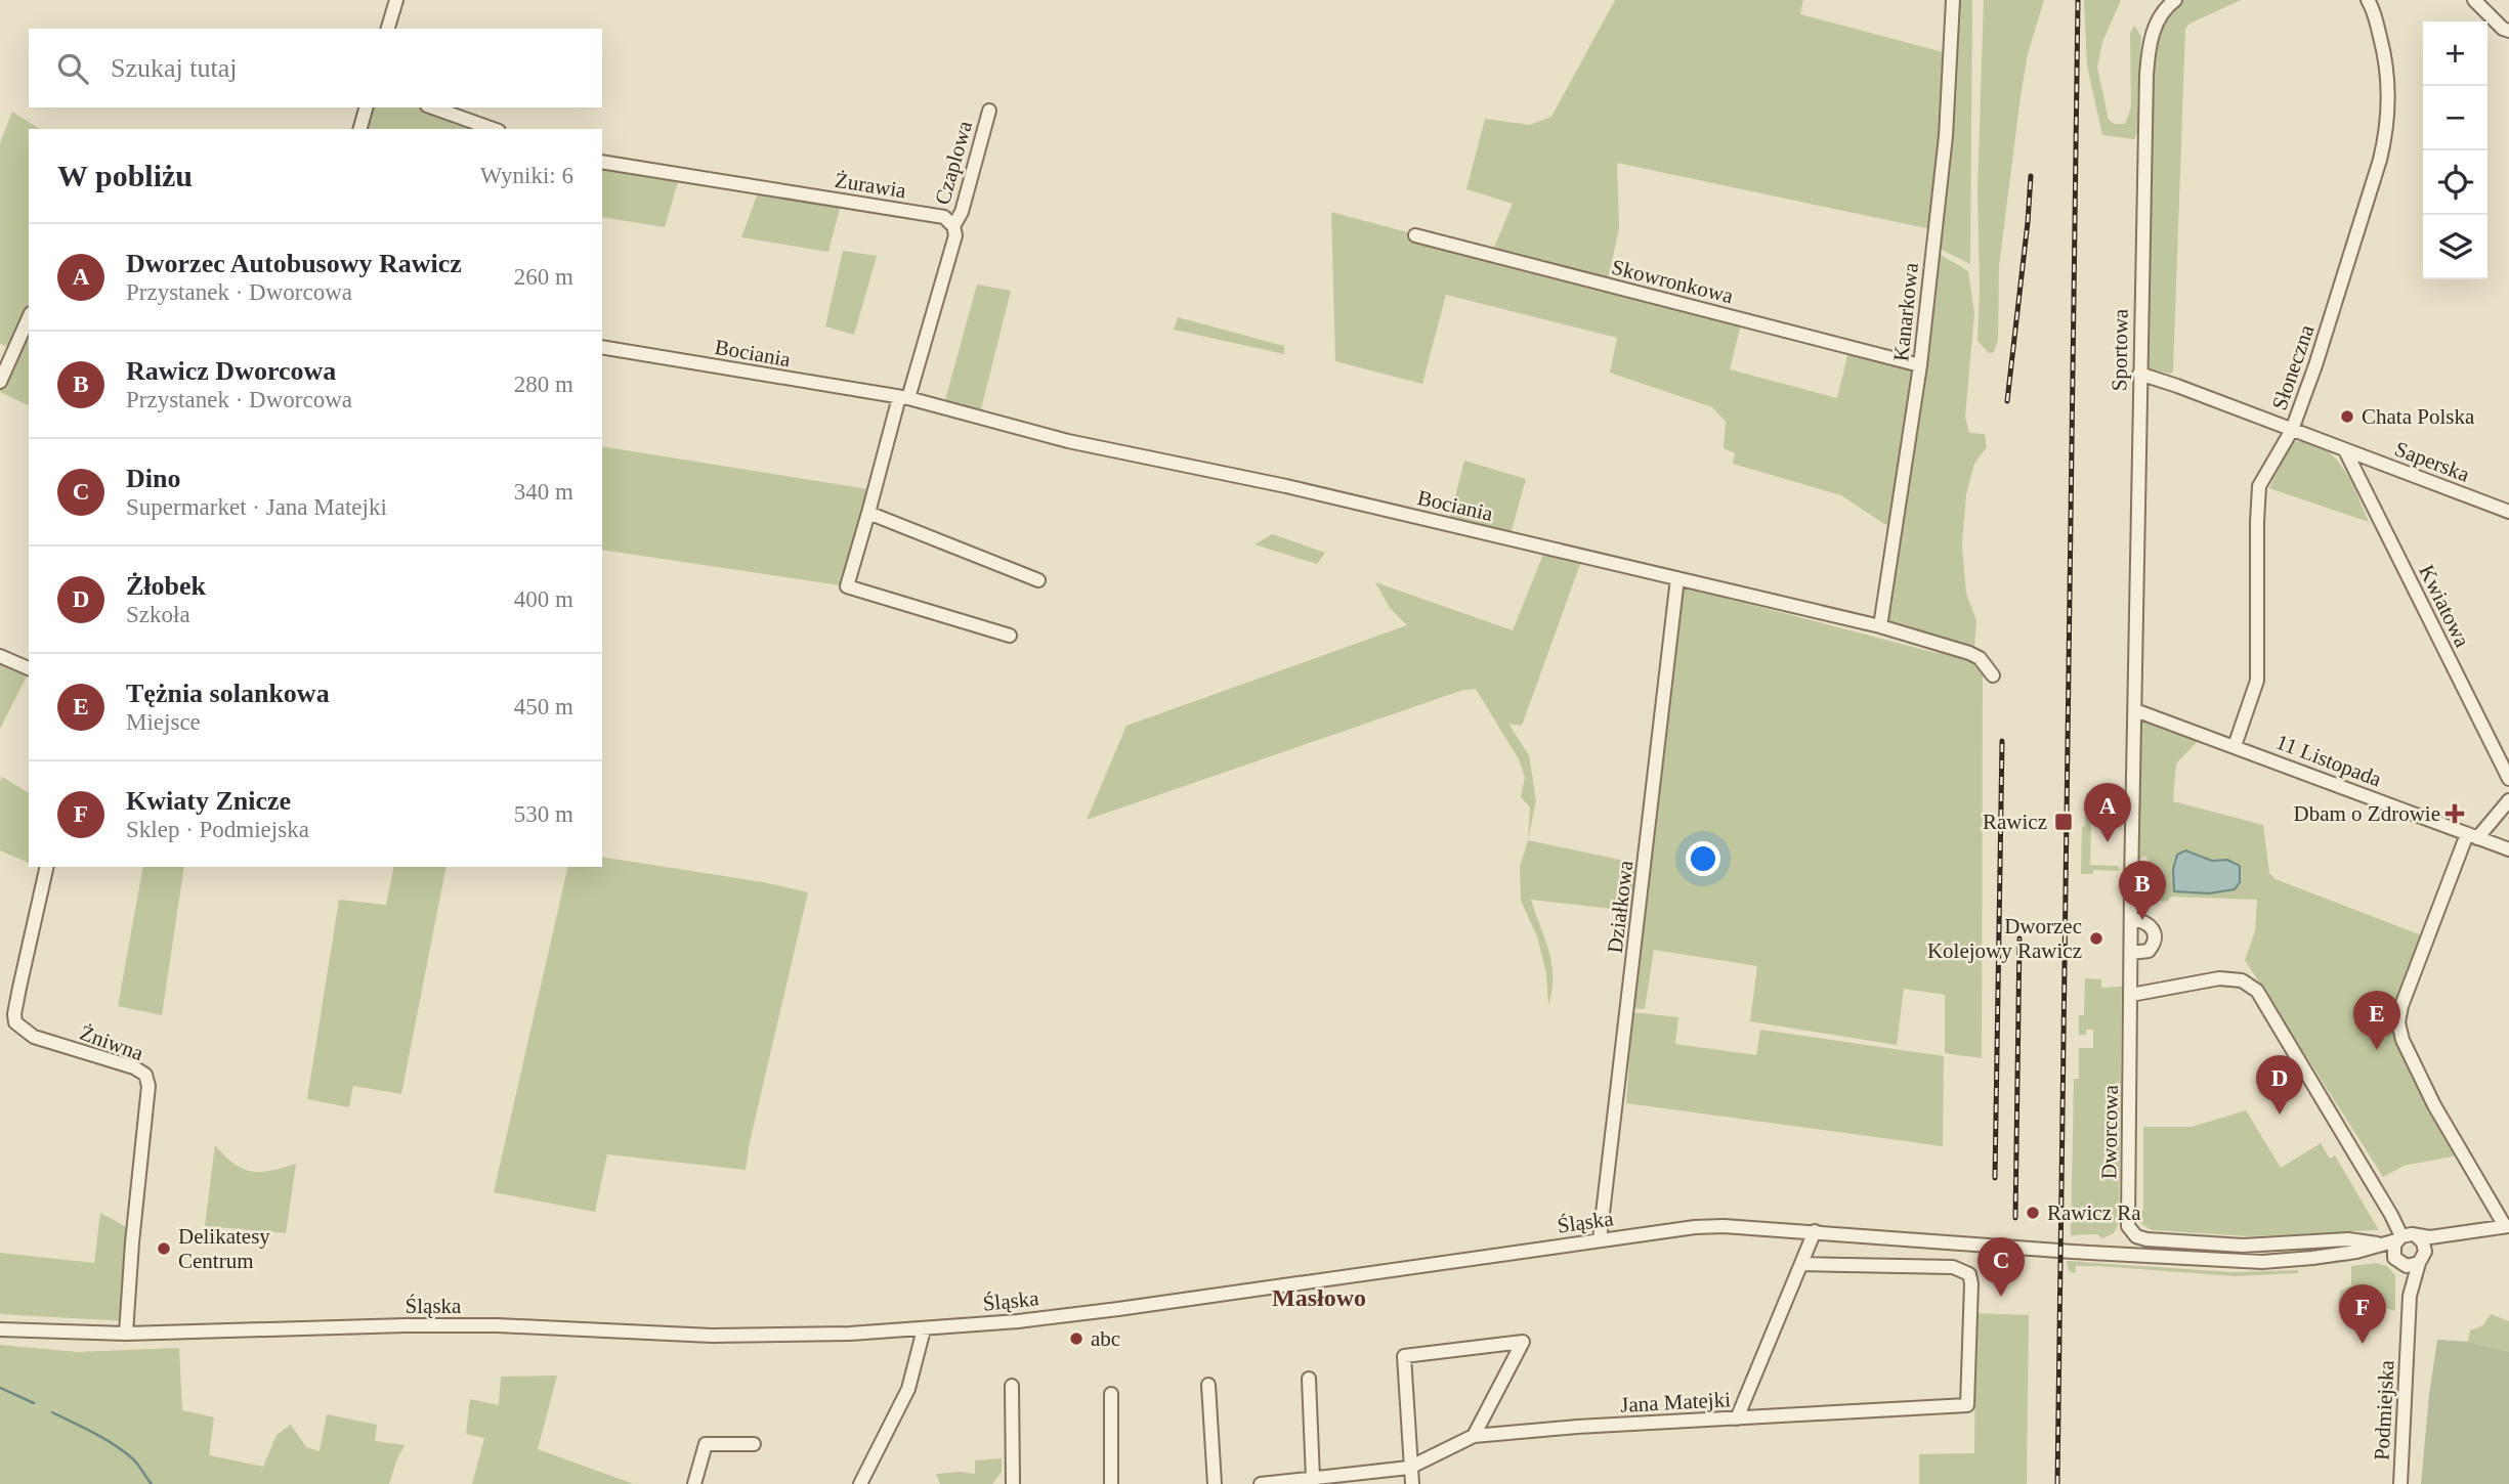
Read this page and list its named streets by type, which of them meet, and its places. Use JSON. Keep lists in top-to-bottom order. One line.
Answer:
{"streets":{"street":["Czaplowa","Żurawia","Skowronkowa","Kanarkowa","Sportowa","Bociania","Słoneczna","Saperska","Kwiatowa","11 Listopada","Działkowa","Żniwna","Dworcowa","Śląska","Jana Matejki","Podmiejska"]},"crossings":[["Czaplowa","Żurawia"],["Skowronkowa","Kanarkowa"],["Kanarkowa","Bociania"],["Sportowa","Saperska"],["Sportowa","11 Listopada"],["Sportowa","Dworcowa"],["Bociania","Działkowa"],["Słoneczna","Saperska"],["Słoneczna","11 Listopada"],["Saperska","Kwiatowa"],["11 Listopada","Dworcowa"],["Działkowa","Śląska"],["Żniwna","Śląska"]],"districts":["Masłowo"],"places":{"other":["Chata Polska","Dworzec Kolejowy Rawicz","Rawicz Ra","Delikatesy Centrum","abc"],"health":["Dbam o Zdrowie"],"transit":["Rawicz"]},"page":{"map_buttons":["+","−"],"search":"Szukaj tutaj","heading":["W pobliżu","Wyniki: 6"],"list":[{"mark":"A","name":"Dworzec Autobusowy Rawicz","note":"Przystanek · Dworcowa","value":"260 m"},{"mark":"B","name":"Rawicz Dworcowa","note":"Przystanek · Dworcowa","value":"280 m"},{"mark":"C","name":"Dino","note":"Supermarket · Jana Matejki","value":"340 m"},{"mark":"D","name":"Żłobek","note":"Szkoła","value":"400 m"},{"mark":"E","name":"Tężnia solankowa","note":"Miejsce","value":"450 m"},{"mark":"F","name":"Kwiaty Znicze","note":"Sklep · Podmiejska","value":"530 m"}],"pins":["A","B","E","D","C","F"]}}
